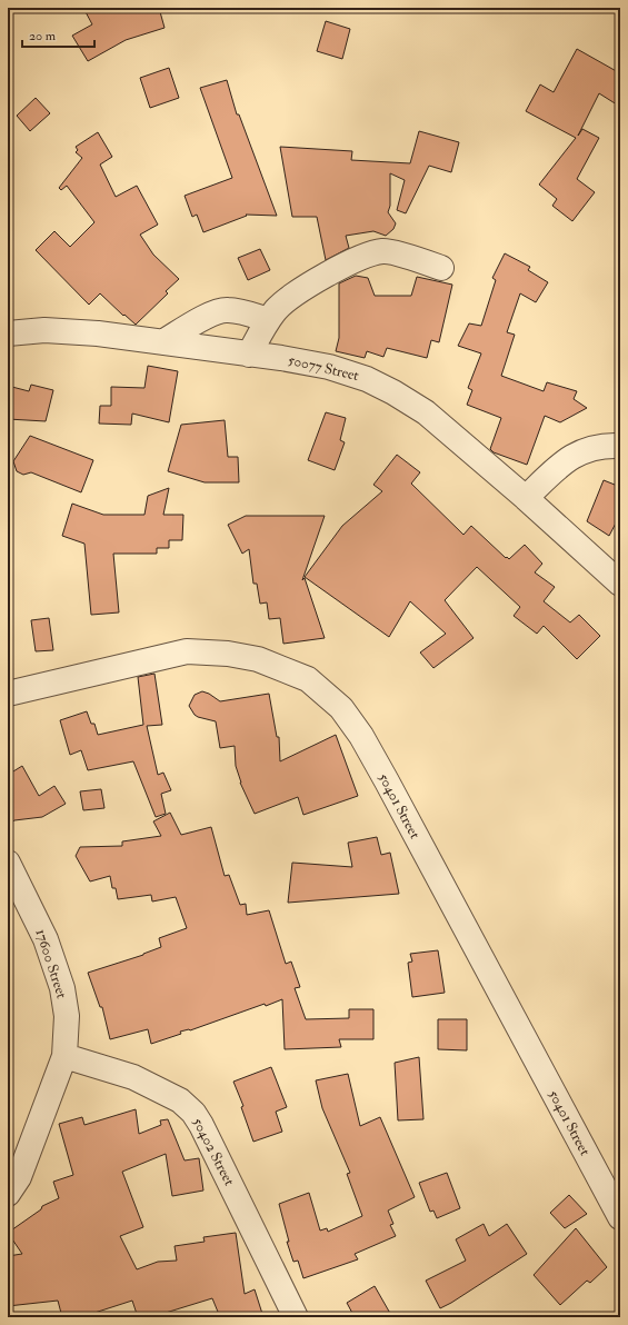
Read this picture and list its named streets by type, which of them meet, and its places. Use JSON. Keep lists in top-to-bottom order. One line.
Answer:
{"streets":{"street":["50077 Street","50401 Street","17600 Street","50402 Street"]},"crossings":[["17600 Street","50402 Street"]],"scale_bar":"20 m"}
